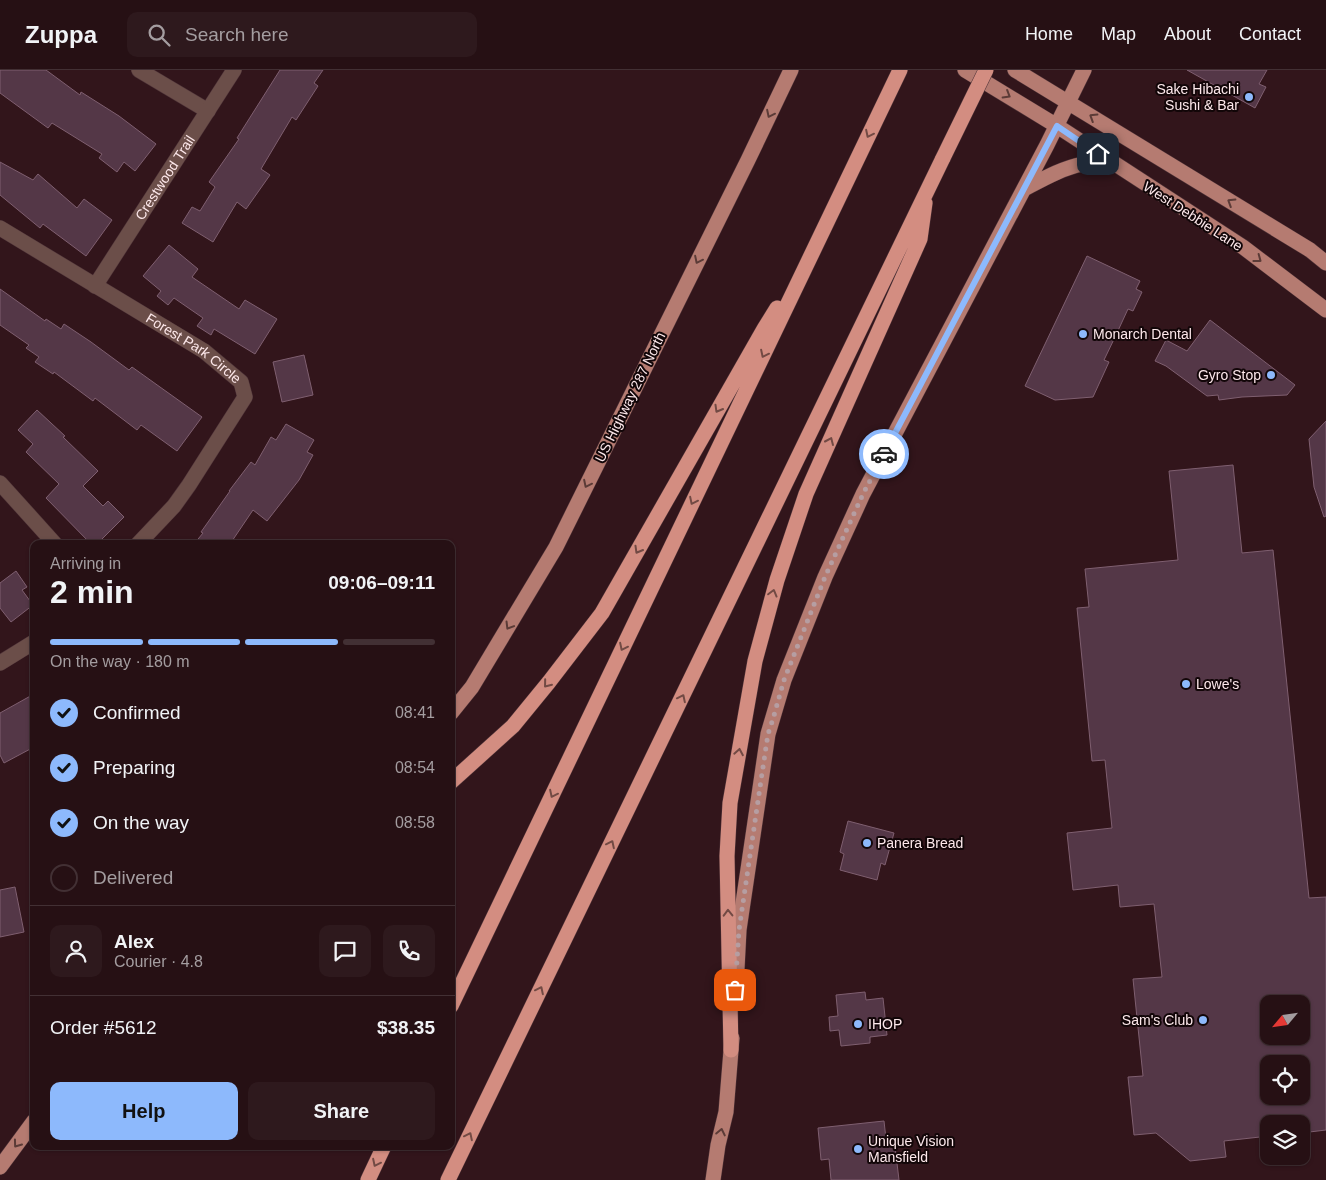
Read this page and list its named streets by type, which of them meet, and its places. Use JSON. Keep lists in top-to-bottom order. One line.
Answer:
{"streets":{"main road":["West Debbie Lane","US Highway 287 North"],"street":["Crestwood Trail","Forest Park Circle"]},"crossings":[["Crestwood Trail","Forest Park Circle"]],"one_way":["US Highway 287 North"],"places":["Sake Hibachi Sushi & Bar","Monarch Dental","Gyro Stop","Lowe's","Panera Bread","Sam's Club","IHOP","Unique Vision Mansfield"],"north":"bottom left","page":{"header":"Zuppa","search":"Search here","nav":["Home","Map","About","Contact"],"heading":["2 min","Arriving in","09:06–09:11"],"panel":["Alex","Courier · 4.8","Order #5612","$38.35"],"bar":"On the way · 180 m","list":[["Confirmed","08:41"],["Preparing","08:54"],["On the way","08:58"],"Delivered"],"buttons":["Help","Share"]}}
